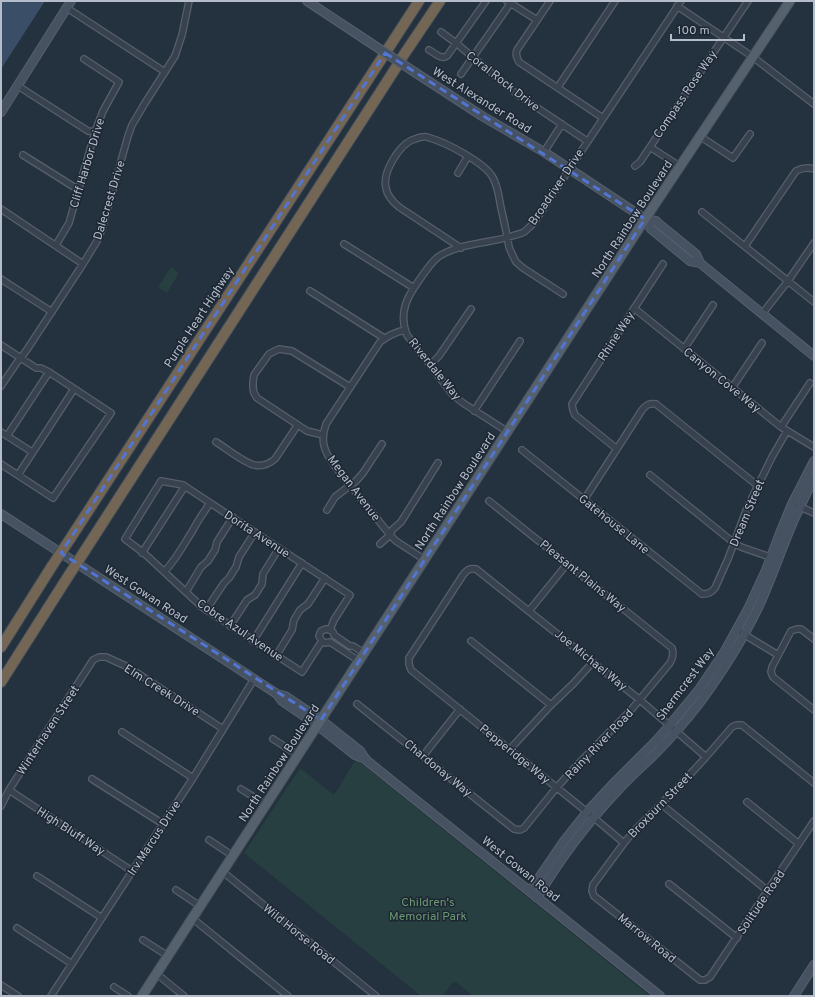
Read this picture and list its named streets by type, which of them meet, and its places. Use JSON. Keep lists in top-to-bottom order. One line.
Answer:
{"streets":{"highway":["Purple Heart Highway"],"main road":["North Rainbow Boulevard"],"street":["Coral Rock Drive","Compass Rose Way","West Alexander Road","Cliff Harbor Drive","Broadriver Drive","Dalecrest Drive","Rhine Way","Riverdale Way","Canyon Cove Way","Megan Avenue","Dream Street","Gatehouse Lane","Dorita Avenue","Pleasant Plains Way","West Gowan Road","Cobre Azul Avenue","Joe Michael Way","Shermcrest Way","Elm Creek Drive","Winterhaven Street","Rainy River Road","Pepperidge Way","Chardonay Way","Broxburn Street","High Bluff Way","Irv Marcus Drive","Solitude Road","Wild Horse Road","Marrow Road"]},"crossings":[["Coral Rock Drive","Broadriver Drive"],["West Alexander Road","Broadriver Drive"],["West Alexander Road","North Rainbow Boulevard"],["Broadriver Drive","Riverdale Way"],["North Rainbow Boulevard","Riverdale Way"],["North Rainbow Boulevard","Megan Avenue"],["North Rainbow Boulevard","West Gowan Road"],["North Rainbow Boulevard","Wild Horse Road"],["Rhine Way","Canyon Cove Way"],["Canyon Cove Way","Dream Street"],["Dream Street","Gatehouse Lane"],["Dorita Avenue","Cobre Azul Avenue"],["Pleasant Plains Way","Rainy River Road"],["West Gowan Road","Shermcrest Way"],["West Gowan Road","Irv Marcus Drive"],["Joe Michael Way","Shermcrest Way"],["Joe Michael Way","Rainy River Road"],["Joe Michael Way","Pepperidge Way"],["Joe Michael Way","Broxburn Street"],["Shermcrest Way","Pepperidge Way"],["Elm Creek Drive","Winterhaven Street"],["Elm Creek Drive","Irv Marcus Drive"],["Winterhaven Street","High Bluff Way"],["Rainy River Road","Pepperidge Way"],["Rainy River Road","Chardonay Way"],["Pepperidge Way","Broxburn Street"],["Broxburn Street","Marrow Road"],["High Bluff Way","Irv Marcus Drive"],["Solitude Road","Marrow Road"]],"parks":["Children's Memorial Park"],"scale_bar":"100 m"}
